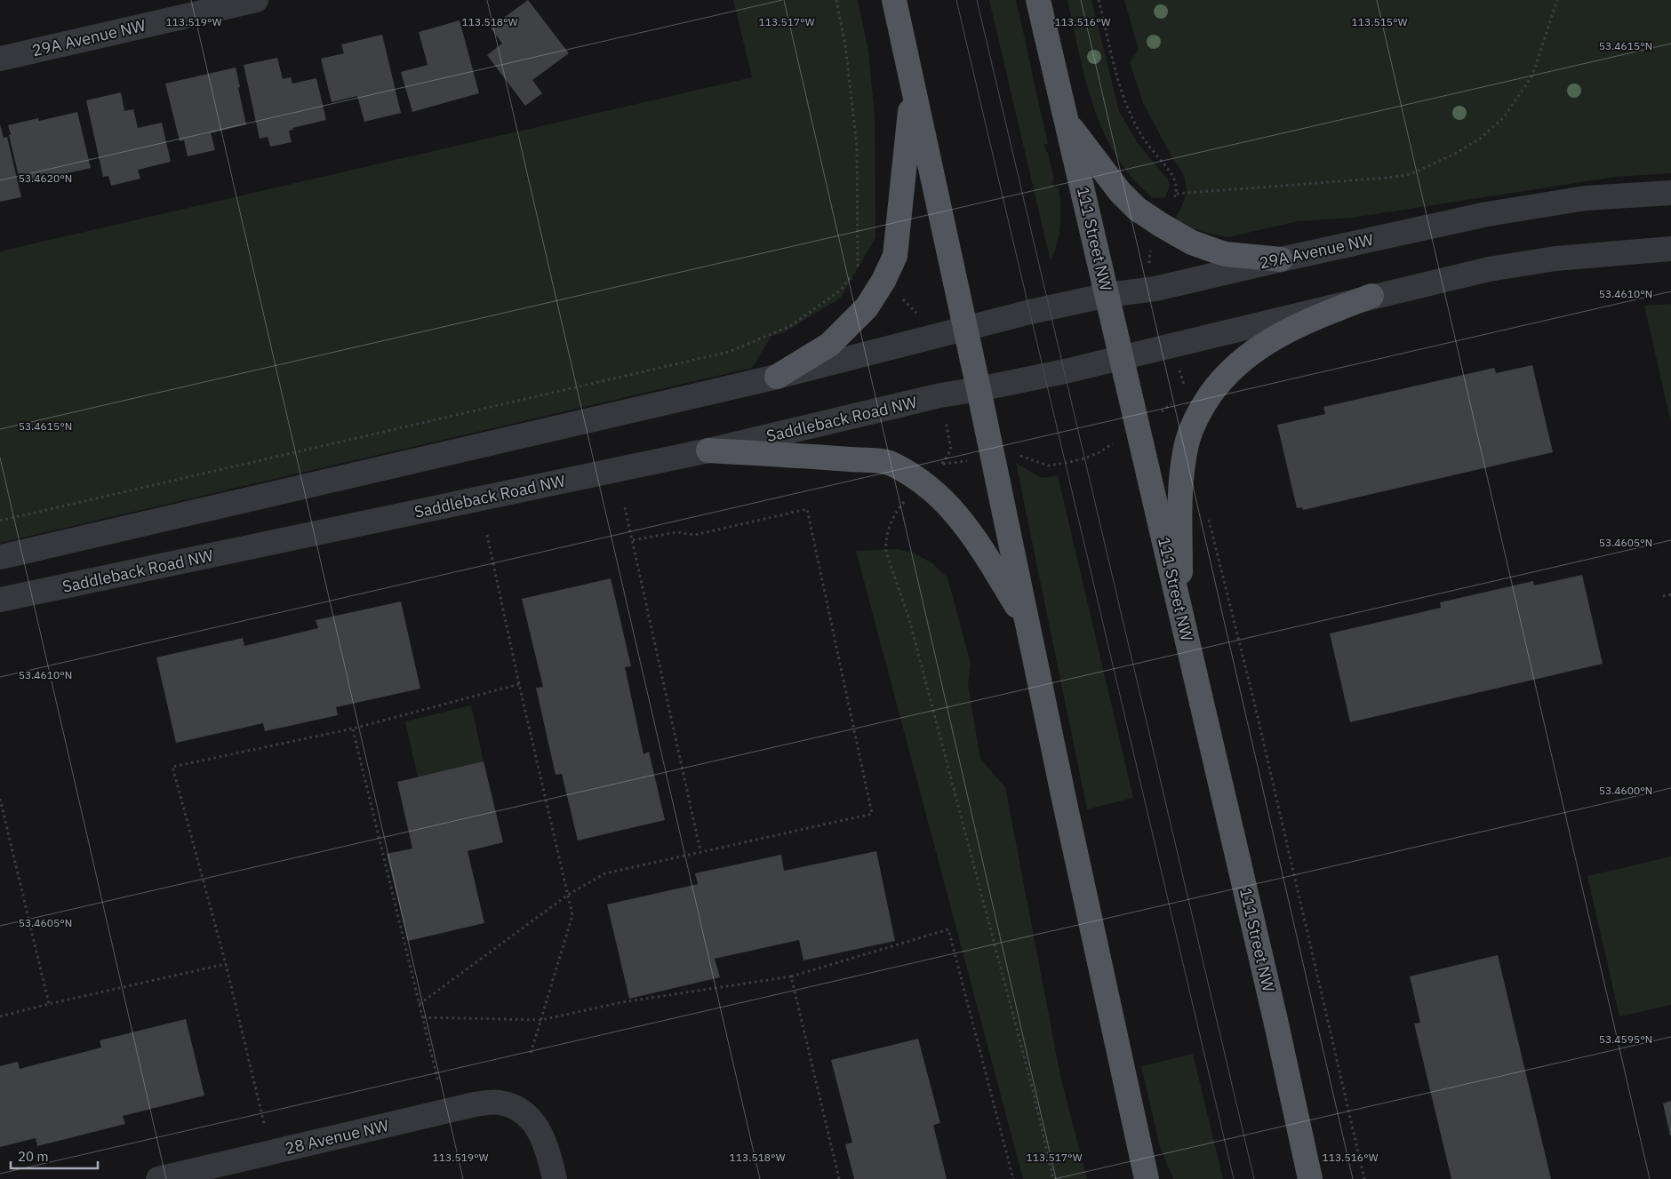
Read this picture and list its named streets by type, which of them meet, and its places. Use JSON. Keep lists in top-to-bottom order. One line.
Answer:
{"streets":{"main road":["111 Street NW"],"street":["29A Avenue NW","Saddleback Road NW","28 Avenue NW"]},"crossings":[["29A Avenue NW","111 Street NW"]],"scale_bar":"20 m","coordinates":["113.519°W","113.518°W","113.517°W","113.516°W","113.515°W","53.4615°N","53.4620°N","53.4610°N","53.4605°N","53.4600°N","53.4595°N"]}
